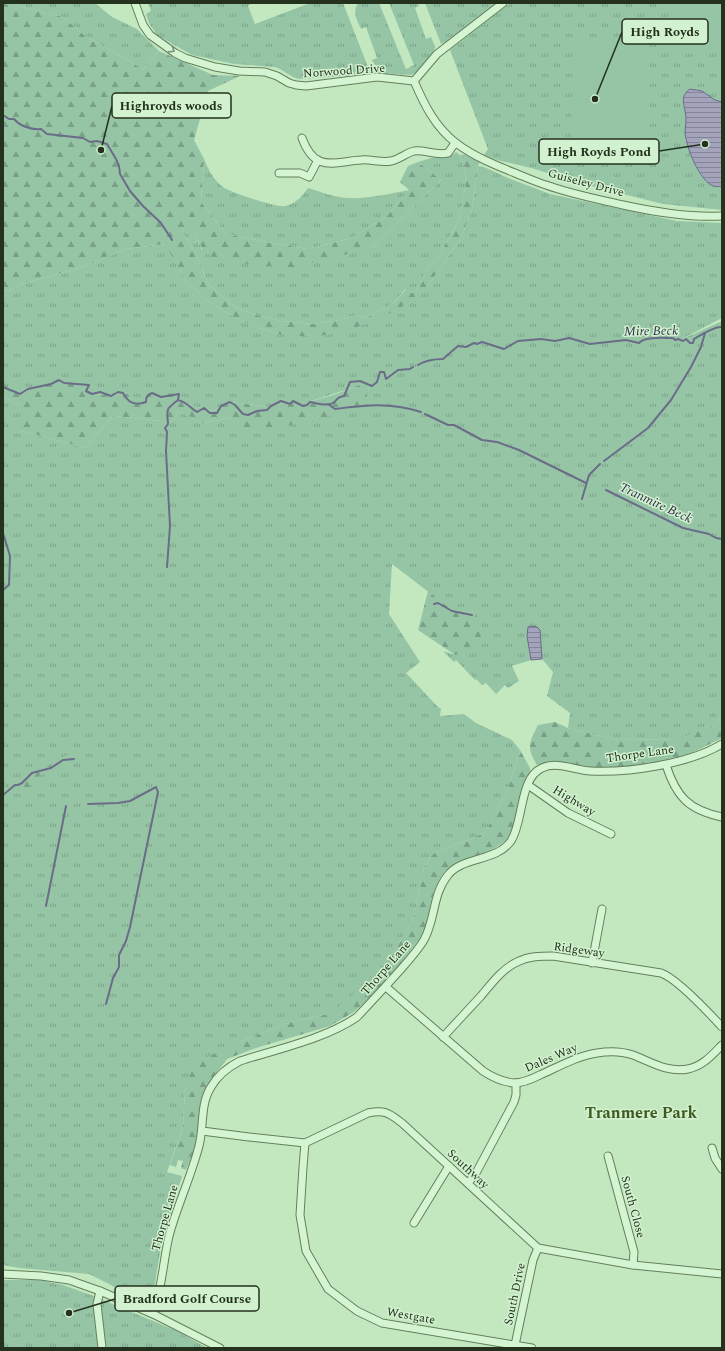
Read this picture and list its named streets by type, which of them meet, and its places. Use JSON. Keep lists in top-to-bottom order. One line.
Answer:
{"streets":{"street":["Norwood Drive","Guiseley Drive","Thorpe Lane","Highway","Ridgeway","Dales Way","Southway","South Close","South Drive","Westgate"]},"crossings":[["Norwood Drive","Guiseley Drive"],["Thorpe Lane","Highway"],["Thorpe Lane","Dales Way"],["Ridgeway","Dales Way"],["Southway","South Drive"],["Southway","Westgate"],["South Drive","Westgate"]],"one_way":["Norwood Drive"],"districts":["Tranmere Park"],"water":["Mire Beck","Tranmire Beck"],"places":["High Royds","High Royds Pond","Highroyds woods","Bradford Golf Course"]}
